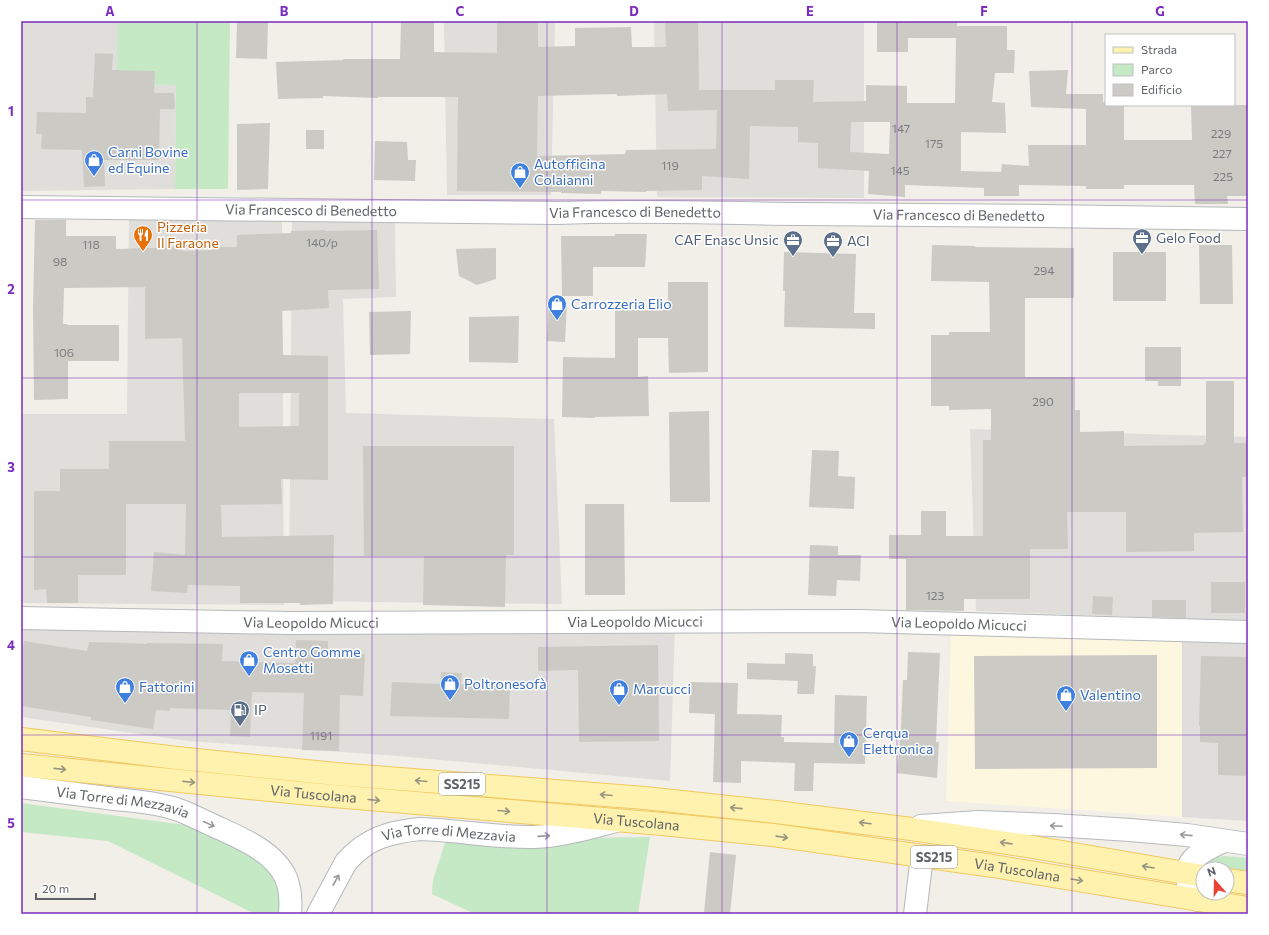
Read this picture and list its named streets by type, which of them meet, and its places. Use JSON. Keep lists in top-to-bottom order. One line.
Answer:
{"streets":{"main road":["SS215","Via Tuscolana"],"street":["Via Francesco di Benedetto","Via Leopoldo Micucci","Via Torre di Mezzavia"]},"crossings":[["Via Tuscolana","Via Torre di Mezzavia"]],"one_way":["Via Torre di Mezzavia"],"places":{"shop":["Carni Bovine ed Equine","Autofficina Colaianni","Carrozzeria Elio","Centro Gomme Mosetti","Poltronesofà","Fattorini","Marcucci","Valentino","Cerqua Elettronica"],"restaurant":["Pizzeria Il Faraone"],"office":["Gelo Food","CAF Enasc Unsic","ACI"],"fuel station":["IP"]},"house_numbers":["147","229","175","227","119","145","225","140/p","118","98","294","106","290","123","1191"],"legend":["Strada","Parco","Edificio"],"scale_bar":"20 m","north":"top","grid":{"columns":["A","B","C","D","E","F","G"],"rows":["1","2","3","4","5"]}}
